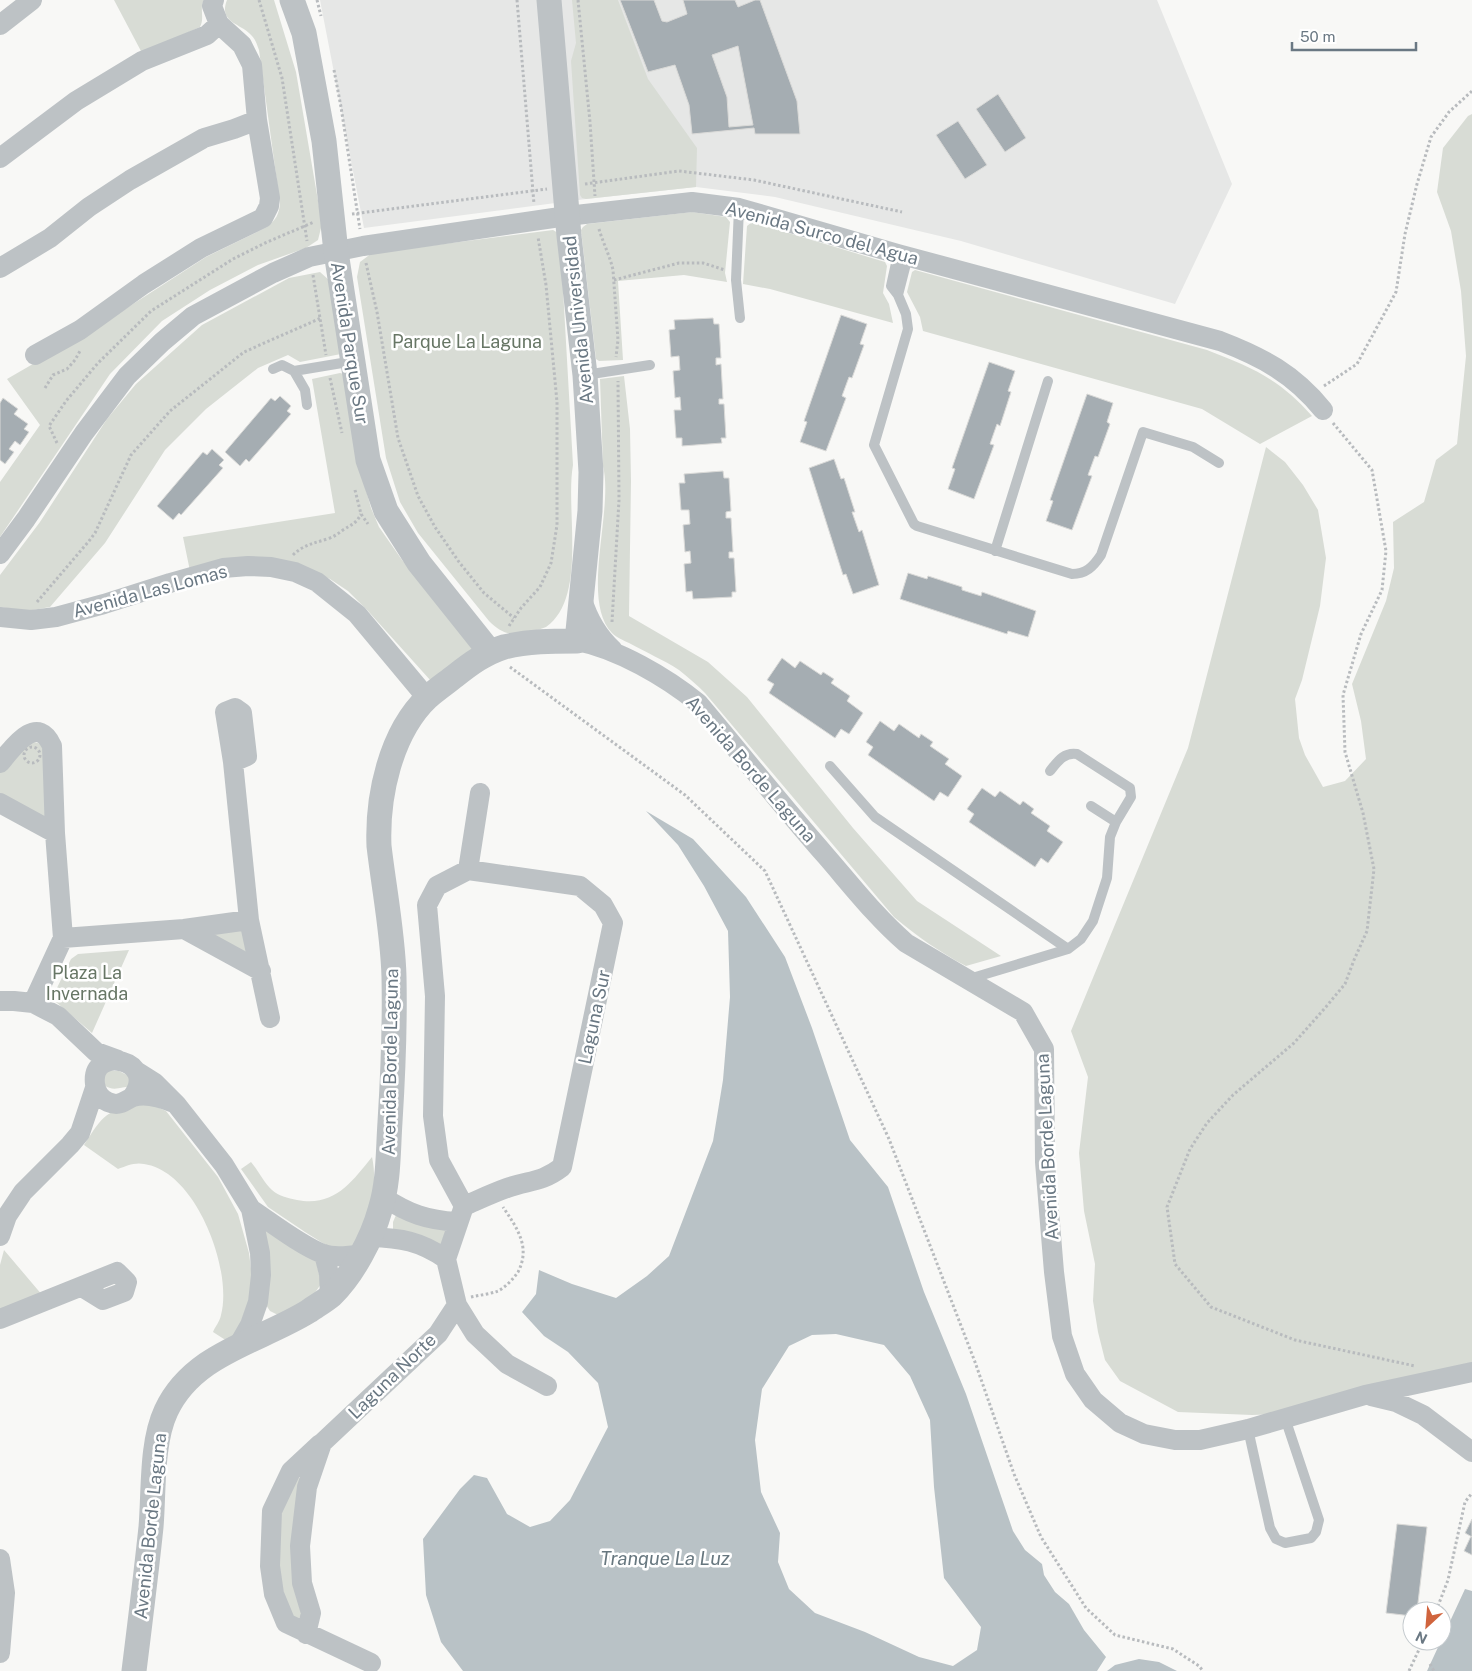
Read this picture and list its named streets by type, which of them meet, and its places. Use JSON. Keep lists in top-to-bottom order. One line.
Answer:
{"streets":{"street":["Avenida Surco del Agua","Avenida Universidad","Avenida Parque Sur","Avenida Las Lomas","Avenida Borde Laguna","Laguna Sur","Laguna Norte"]},"crossings":[["Avenida Surco del Agua","Avenida Universidad"],["Avenida Surco del Agua","Avenida Parque Sur"],["Avenida Universidad","Avenida Borde Laguna"],["Avenida Parque Sur","Avenida Borde Laguna"],["Avenida Las Lomas","Avenida Borde Laguna"]],"water":["Tranque La Luz"],"parks":["Parque La Laguna","Plaza La Invernada"],"scale_bar":"50 m","north":"bottom left"}
